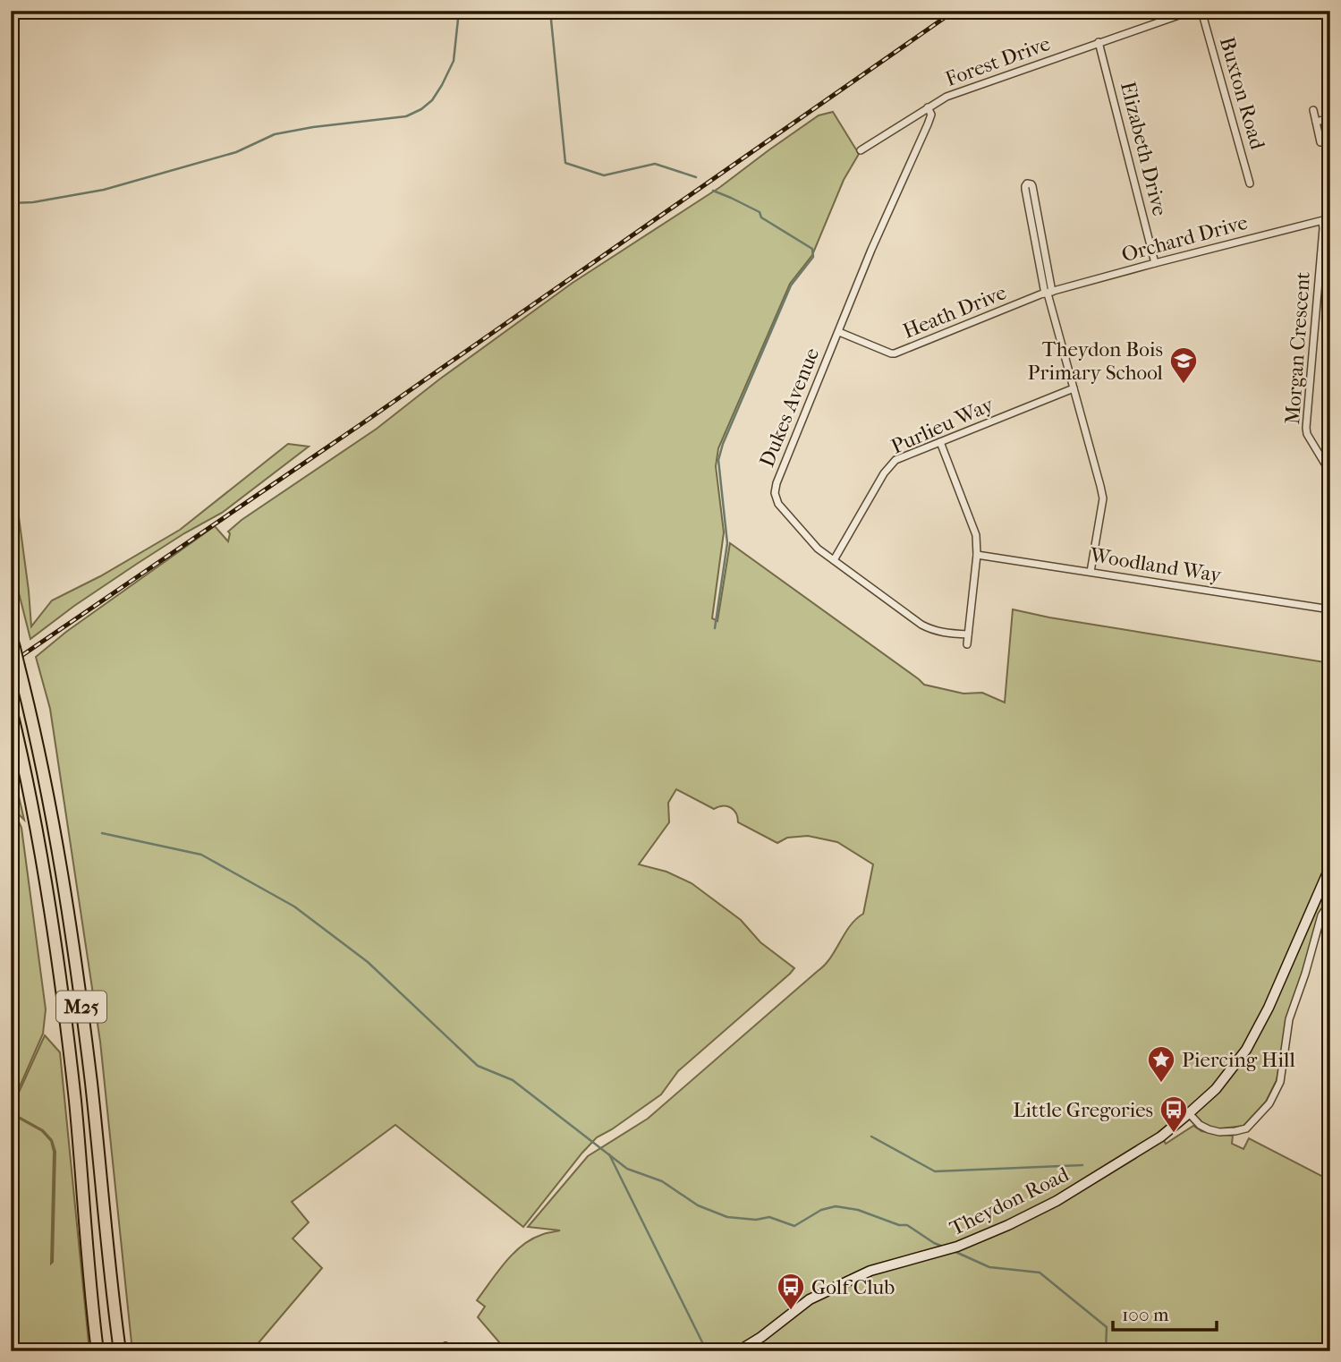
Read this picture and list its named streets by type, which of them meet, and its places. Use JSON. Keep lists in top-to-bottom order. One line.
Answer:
{"streets":{"highway":["M25"],"street":["Forest Drive","Buxton Road","Elizabeth Drive","Orchard Drive","Heath Drive","Morgan Crescent","Dukes Avenue","Purlieu Way","Woodland Way","Theydon Road"]},"crossings":[["Forest Drive","Elizabeth Drive"],["Forest Drive","Dukes Avenue"],["Elizabeth Drive","Orchard Drive"],["Orchard Drive","Heath Drive"],["Orchard Drive","Morgan Crescent"],["Heath Drive","Dukes Avenue"],["Dukes Avenue","Purlieu Way"]],"places":{"school or university":["Theydon Bois Primary School"],"place":["Piercing Hill"],"bus stop":["Little Gregories","Golf Club"]},"scale_bar":"100 m"}
